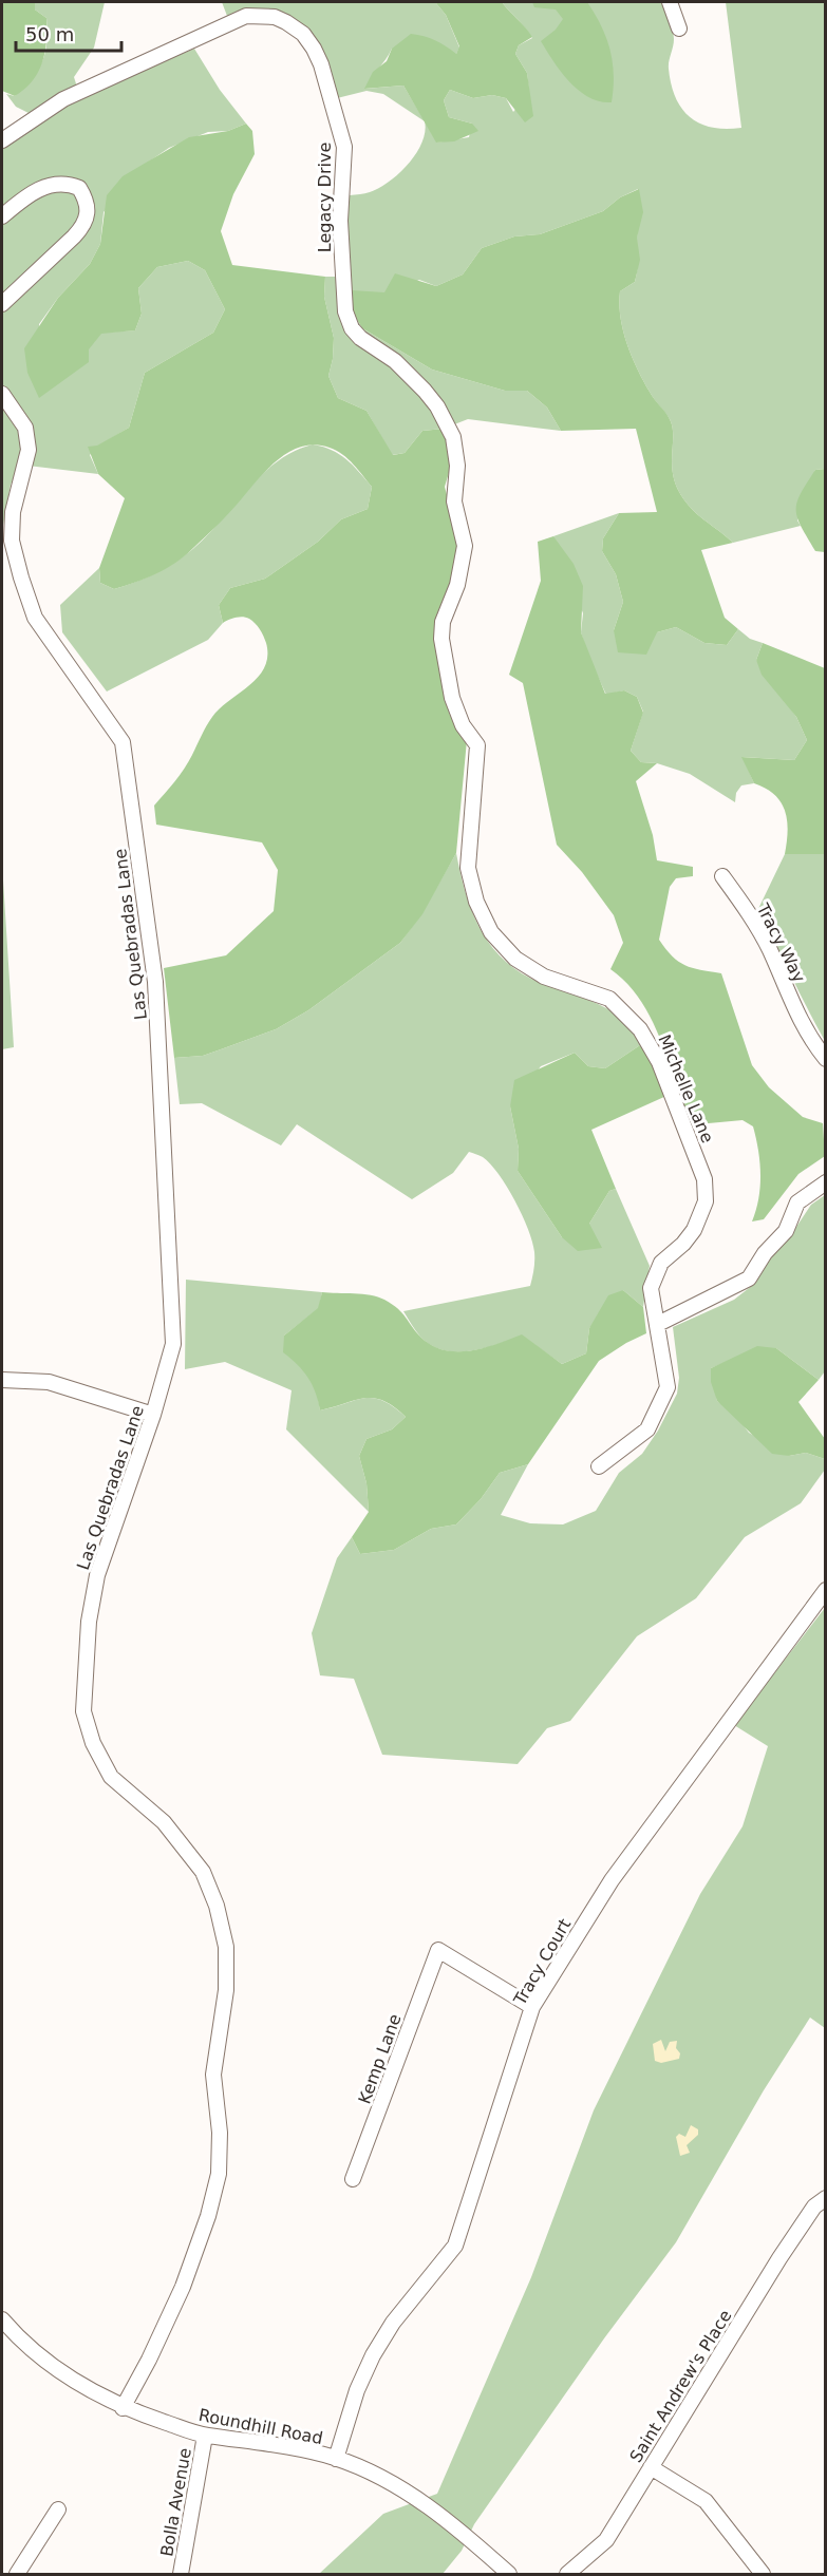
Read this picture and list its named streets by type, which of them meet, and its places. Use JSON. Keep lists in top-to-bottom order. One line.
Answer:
{"streets":{"street":["Legacy Drive","Las Quebradas Lane","Tracy Way","Michelle Lane","Tracy Court","Kemp Lane","Saint Andrew's Place","Roundhill Road","Bolla Avenue"]},"crossings":[["Legacy Drive","Michelle Lane"],["Las Quebradas Lane","Roundhill Road"],["Tracy Court","Kemp Lane"],["Tracy Court","Roundhill Road"],["Roundhill Road","Bolla Avenue"]],"scale_bar":"50 m"}
